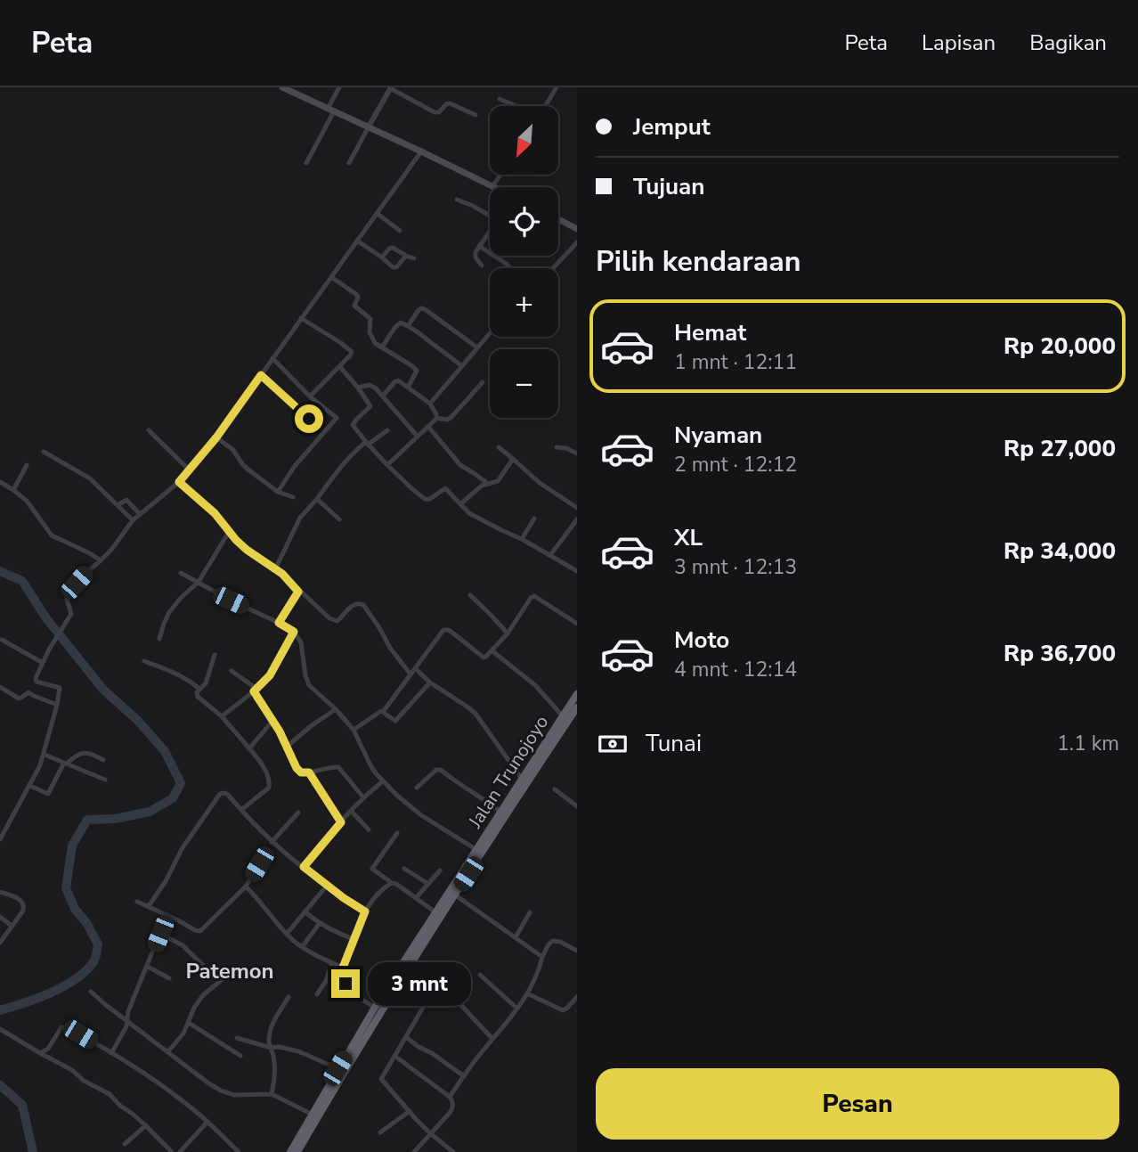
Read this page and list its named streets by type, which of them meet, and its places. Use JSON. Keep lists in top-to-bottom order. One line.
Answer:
{"streets":{"highway":["Jalan Trunojoyo"]},"districts":["Patemon"],"north":"bottom left","page":{"header":"Peta","nav":["Peta","Lapisan","Bagikan"],"banner":["Jemput","Tujuan"],"map_buttons":["+","−"],"heading":"Pilih kendaraan","list":[{"name":"Hemat","note":"1 mnt · 12:11","value":"Rp 20,000"},{"name":"Nyaman","note":"2 mnt · 12:12","value":"Rp 27,000"},{"name":"XL","note":"3 mnt · 12:13","value":"Rp 34,000"},{"name":"Moto","note":"4 mnt · 12:14","value":"Rp 36,700"}],"pay":["Tunai","1.1 km"],"bubble":"3 mnt","buttons":"Pesan"}}
